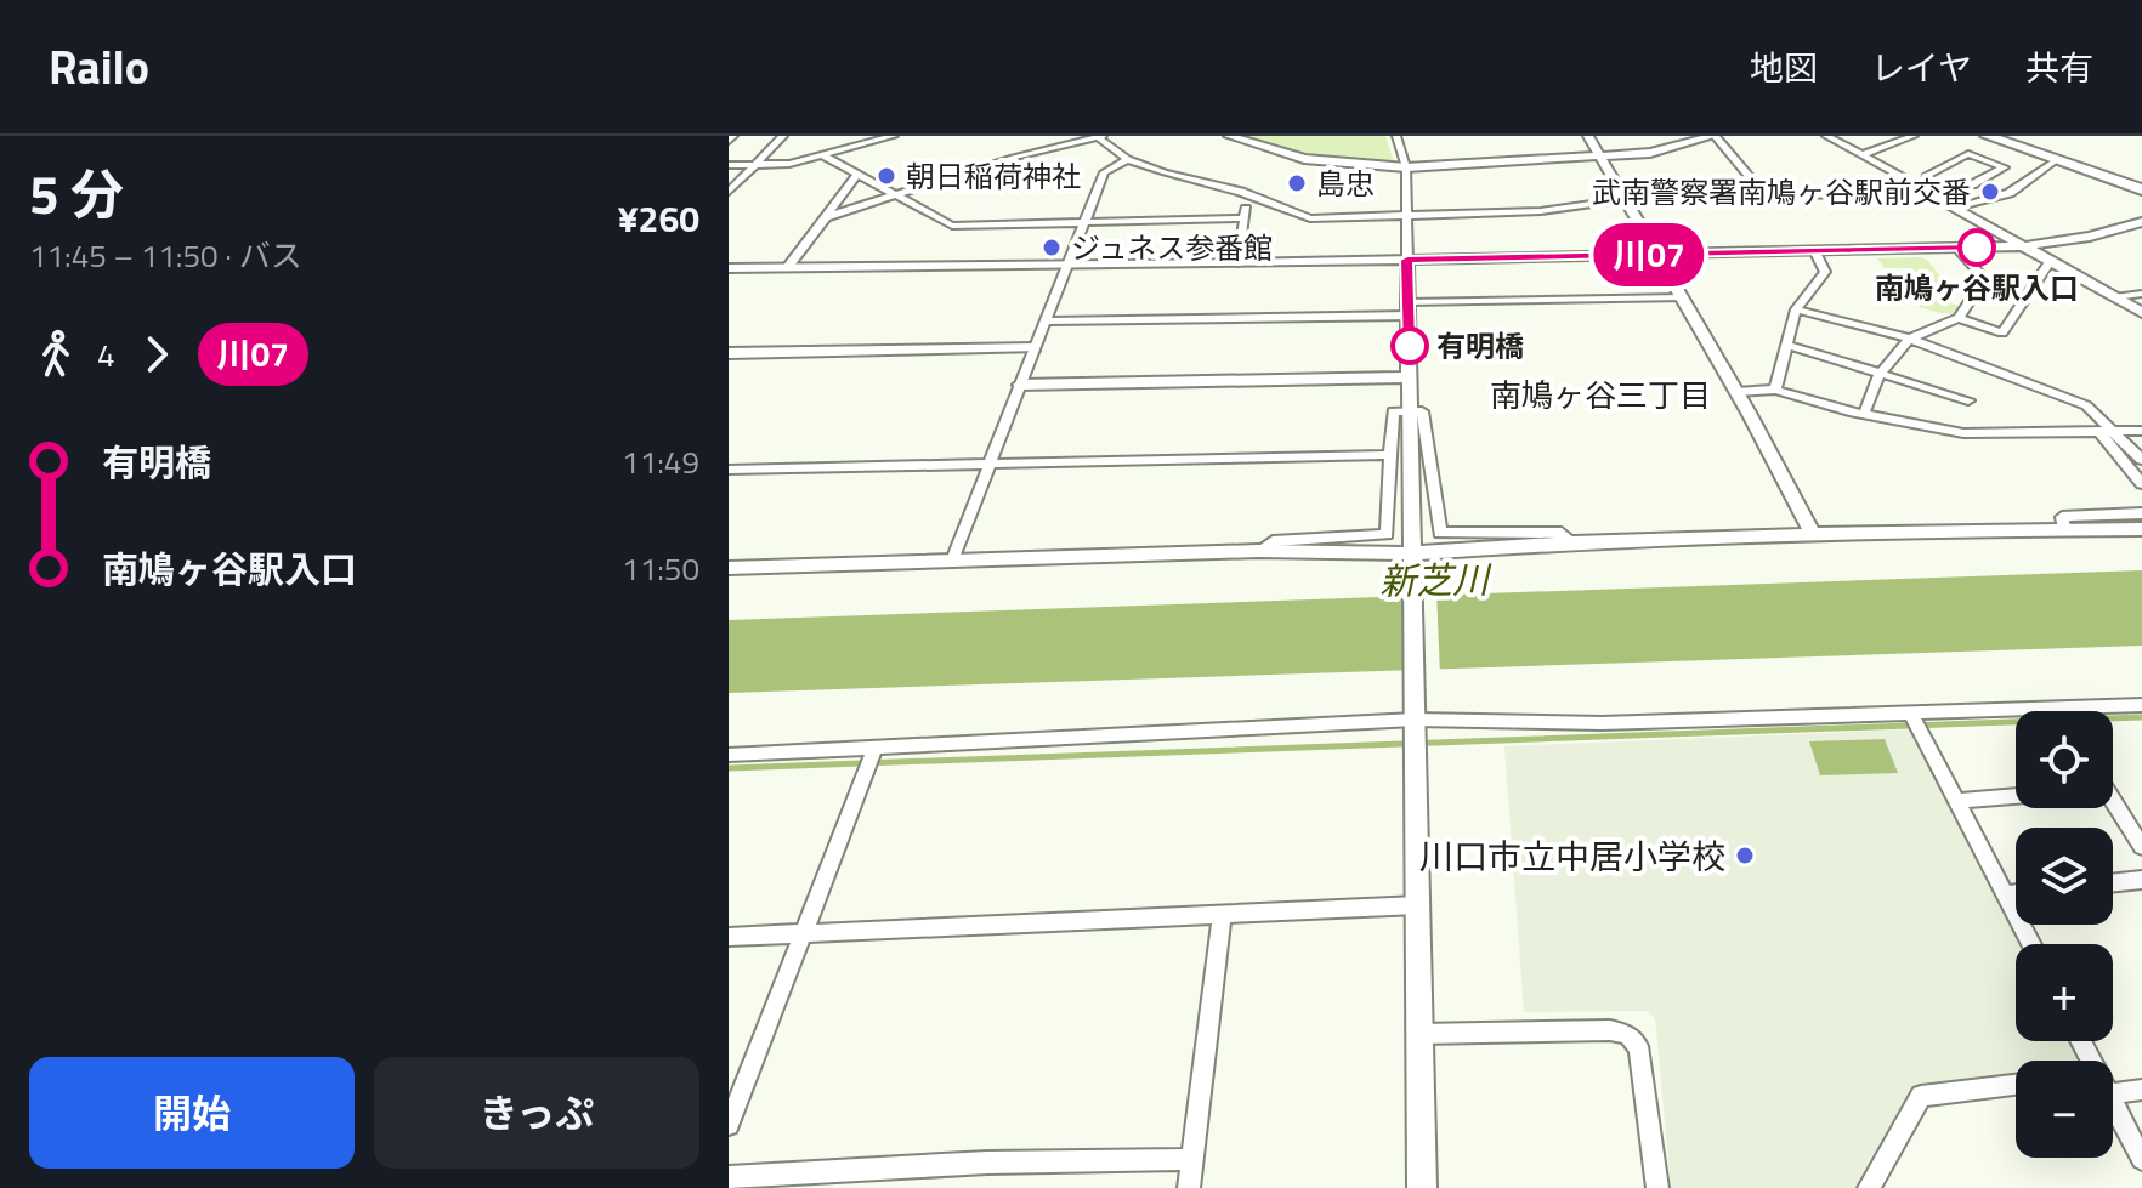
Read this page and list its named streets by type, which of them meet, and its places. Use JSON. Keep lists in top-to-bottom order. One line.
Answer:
{"districts":["南鳩ヶ谷三丁目"],"water":["新芝川"],"places":["朝日稲荷神社","島忠","武南警察署南鳩ヶ谷駅前交番","ジュネス参番館","南鳩ヶ谷駅入口","有明橋","川口市立中居小学校"],"lines":["bus line 川07"],"page":{"header":"Railo","nav":["地図","レイヤ","共有"],"heading":["5 分","11:45 – 11:50 · バス","¥260"],"on_map":"川07","legs":["4","川07"],"list":[{"name":"有明橋","value":"11:49"},{"name":"南鳩ヶ谷駅入口","value":"11:50"}],"map_buttons":["+","−"],"buttons":["開始","きっぷ"]}}
